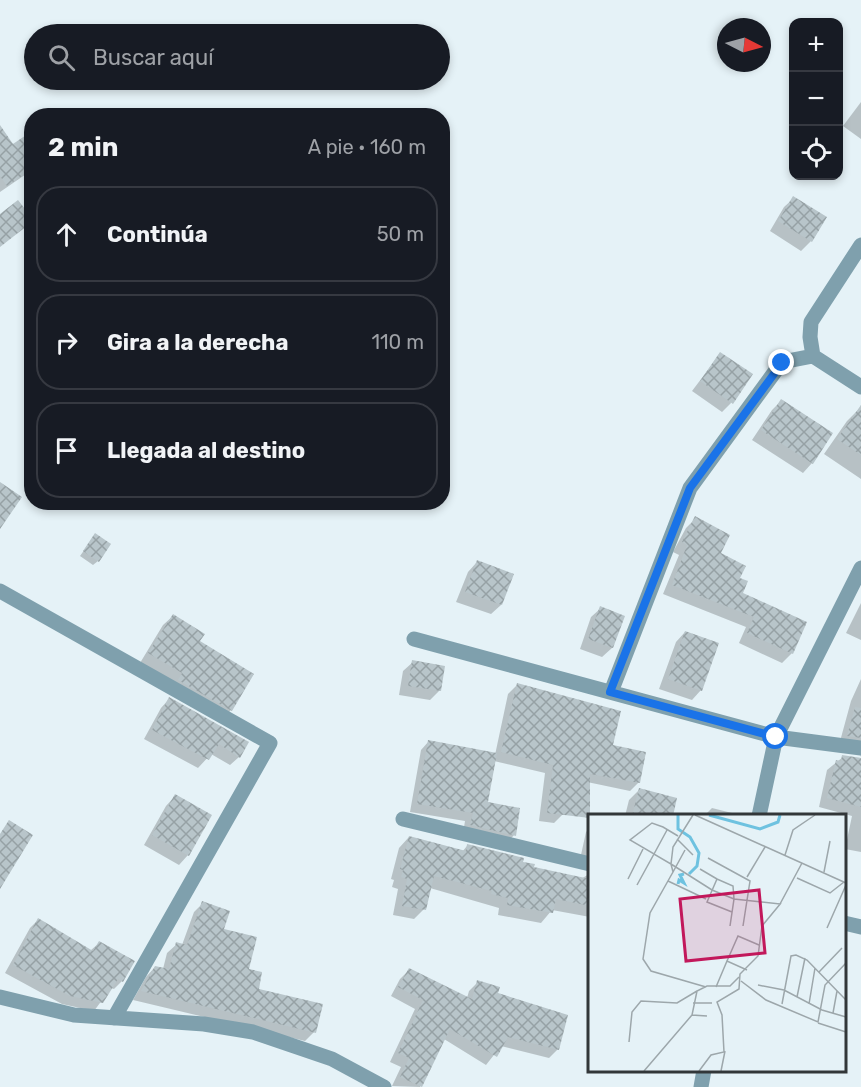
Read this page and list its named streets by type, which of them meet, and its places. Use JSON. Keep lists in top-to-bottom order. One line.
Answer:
{"north":"right","page":{"map_buttons":["+","−"],"search":"Buscar aquí","heading":["2 min","A pie · 160 m"],"list":[["Continúa","50 m"],["Gira a la derecha","110 m"],"Llegada al destino"]}}
